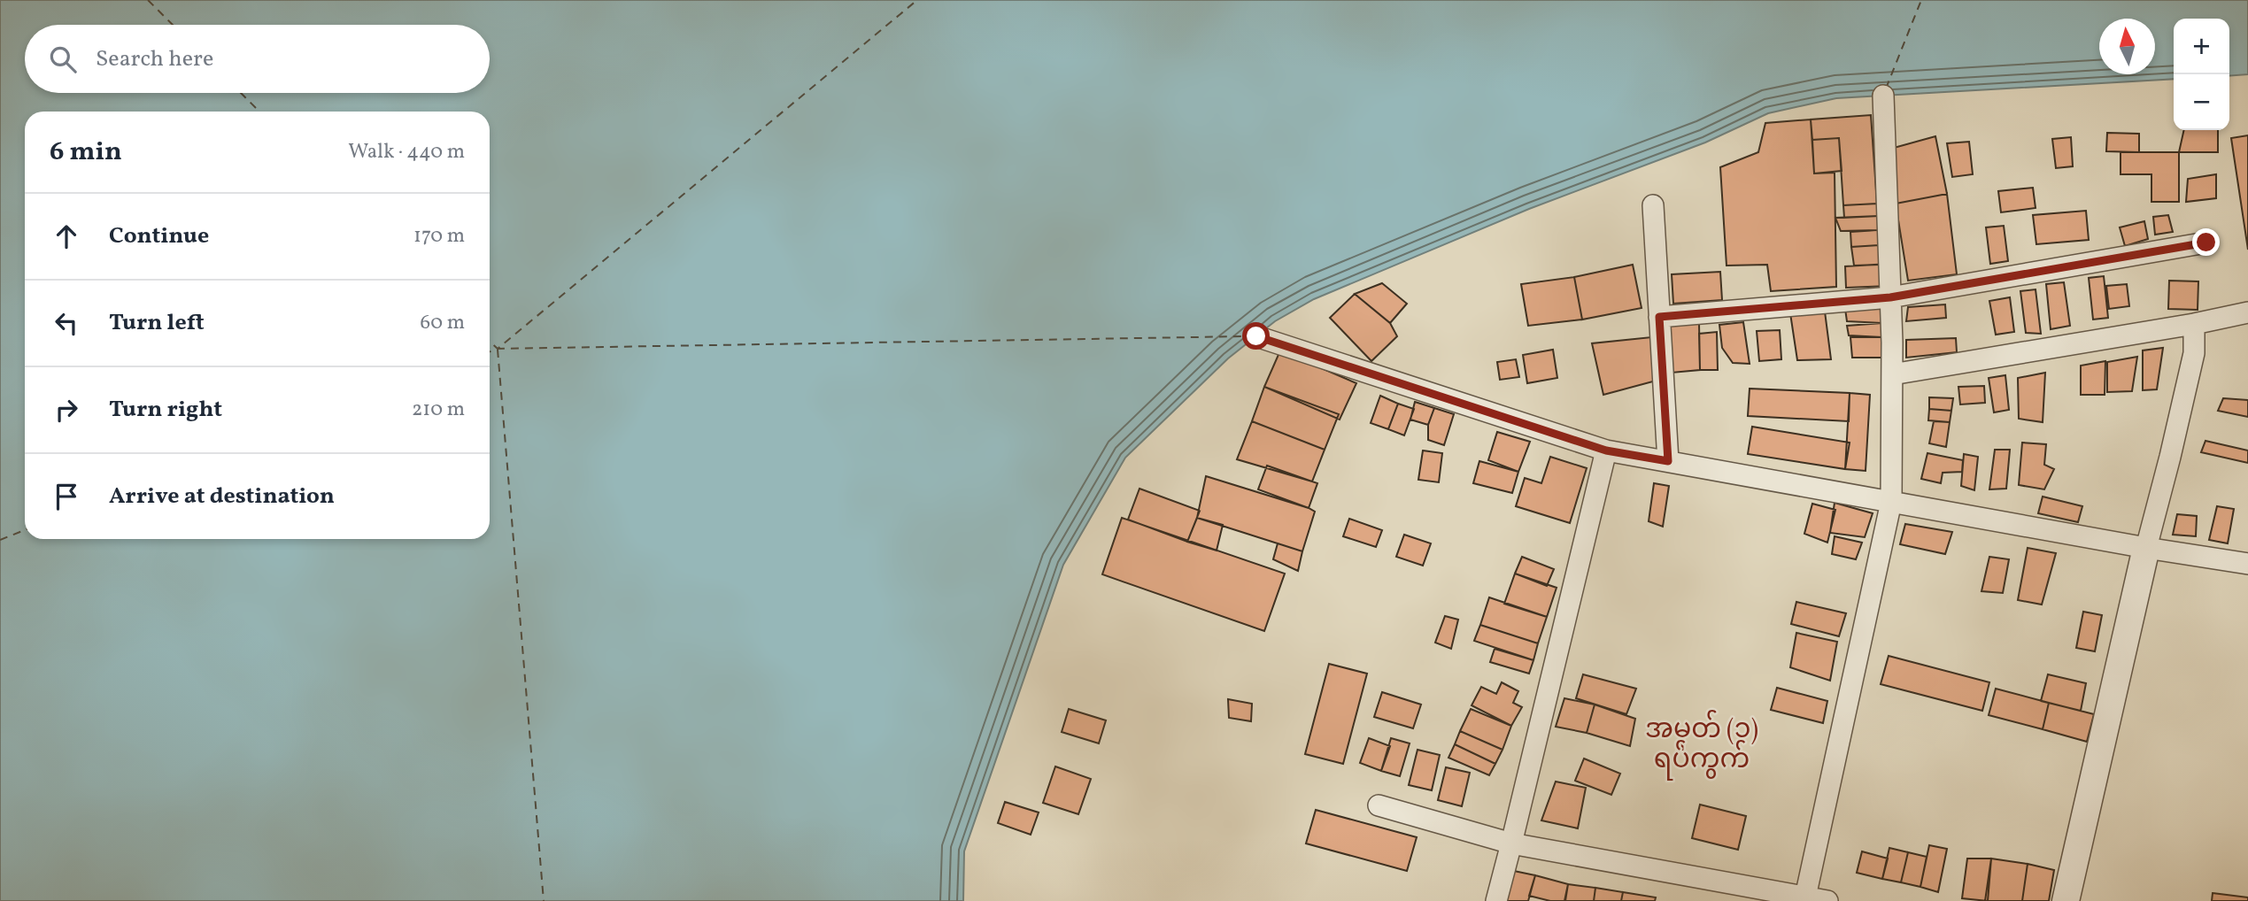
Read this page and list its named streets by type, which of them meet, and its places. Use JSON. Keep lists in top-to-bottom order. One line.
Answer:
{"districts":["အမှတ် (၁) ရပ်ကွက်"],"north":"top","page":{"map_buttons":["+","−"],"search":"Search here","heading":["6 min","Walk · 440 m"],"list":[["Continue","170 m"],["Turn left","60 m"],["Turn right","210 m"],"Arrive at destination"]}}
